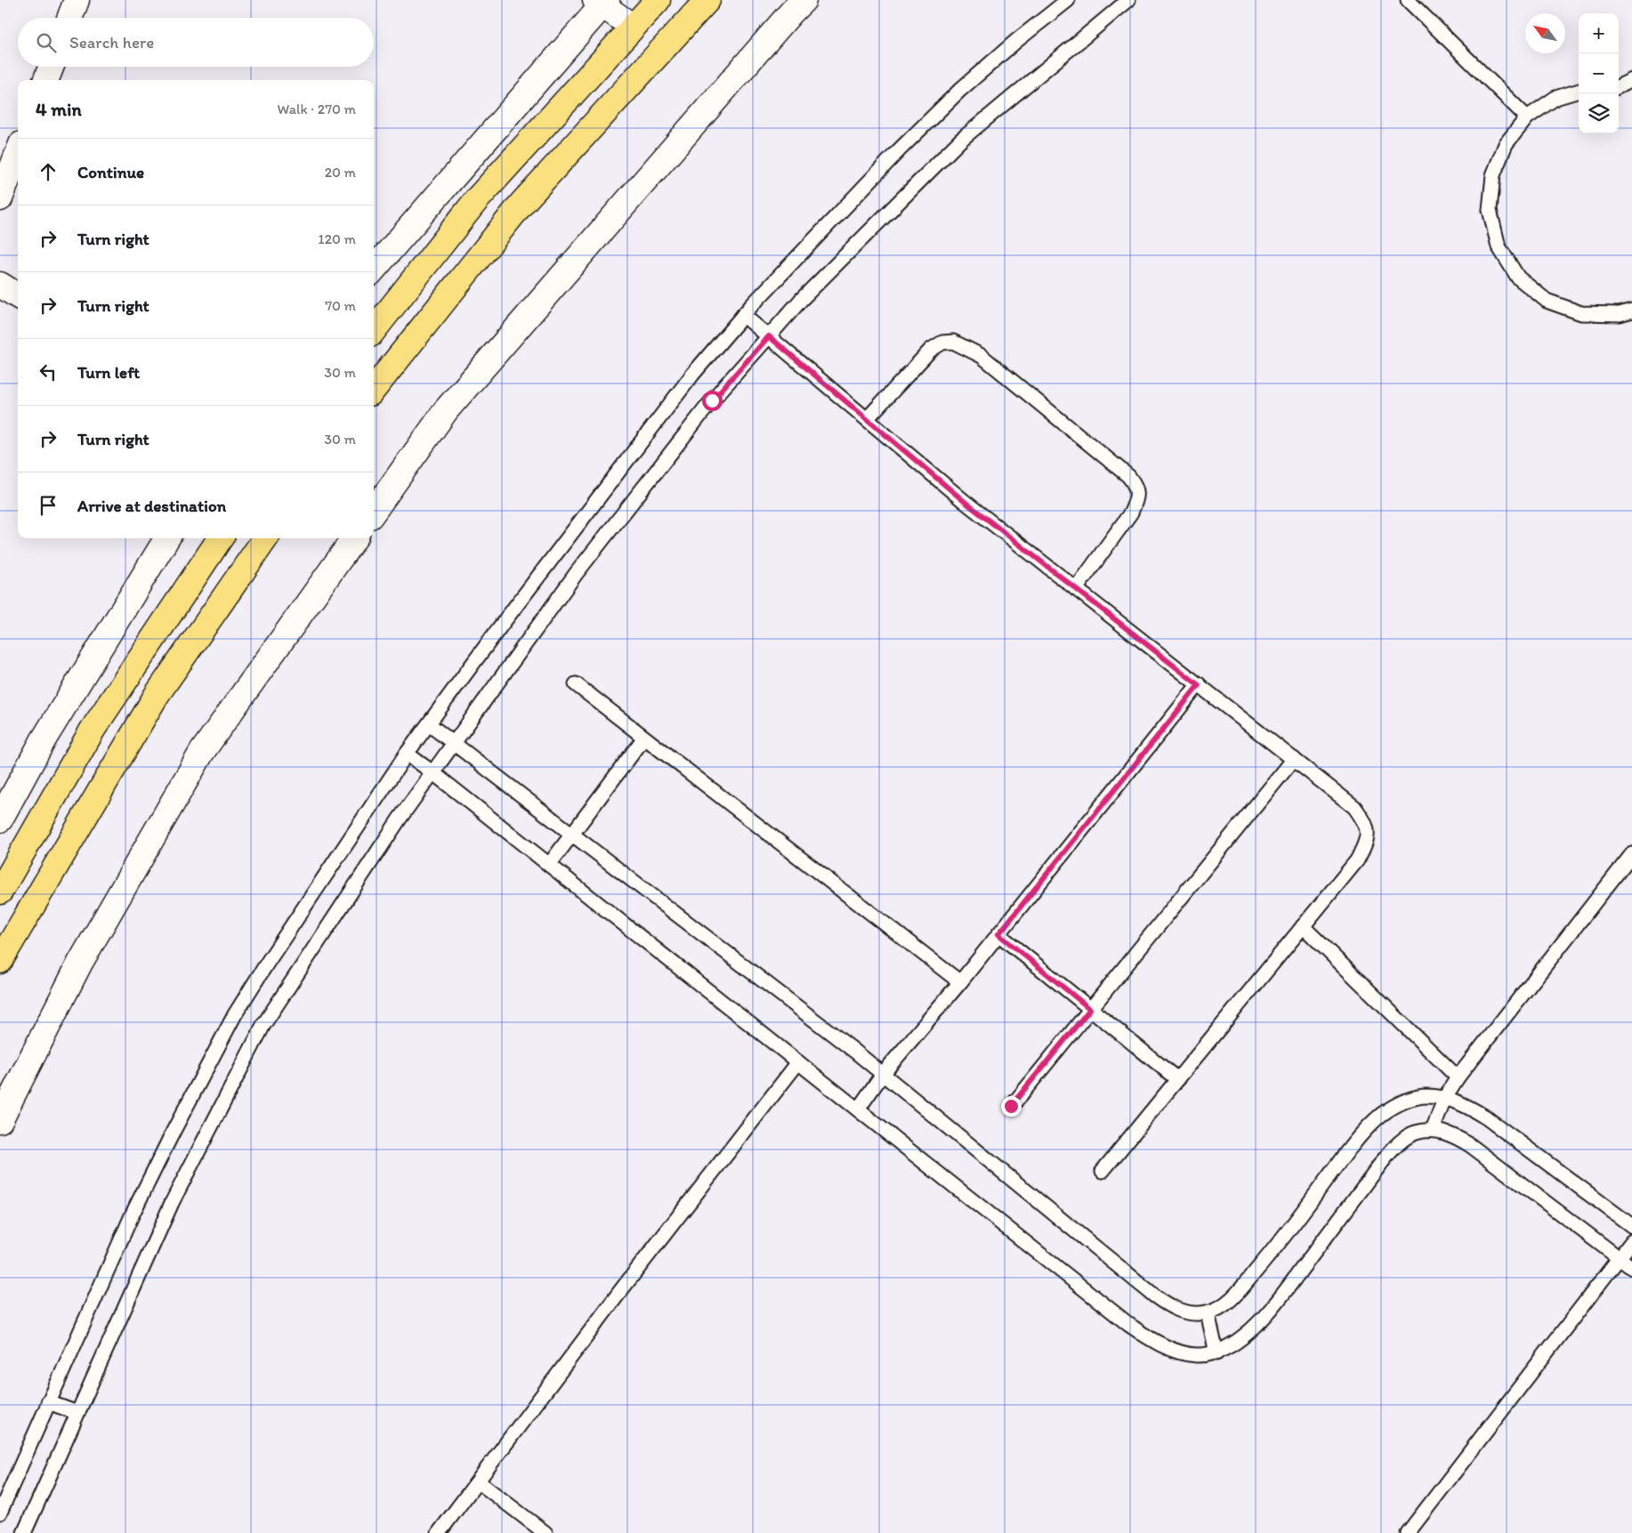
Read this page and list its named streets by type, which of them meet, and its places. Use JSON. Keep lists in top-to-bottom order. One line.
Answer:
{"north":"top left","page":{"map_buttons":["+","−"],"search":"Search here","heading":["4 min","Walk · 270 m"],"list":[["Continue","20 m"],["Turn right","120 m"],["Turn right","70 m"],["Turn left","30 m"],["Turn right","30 m"],"Arrive at destination"]}}
